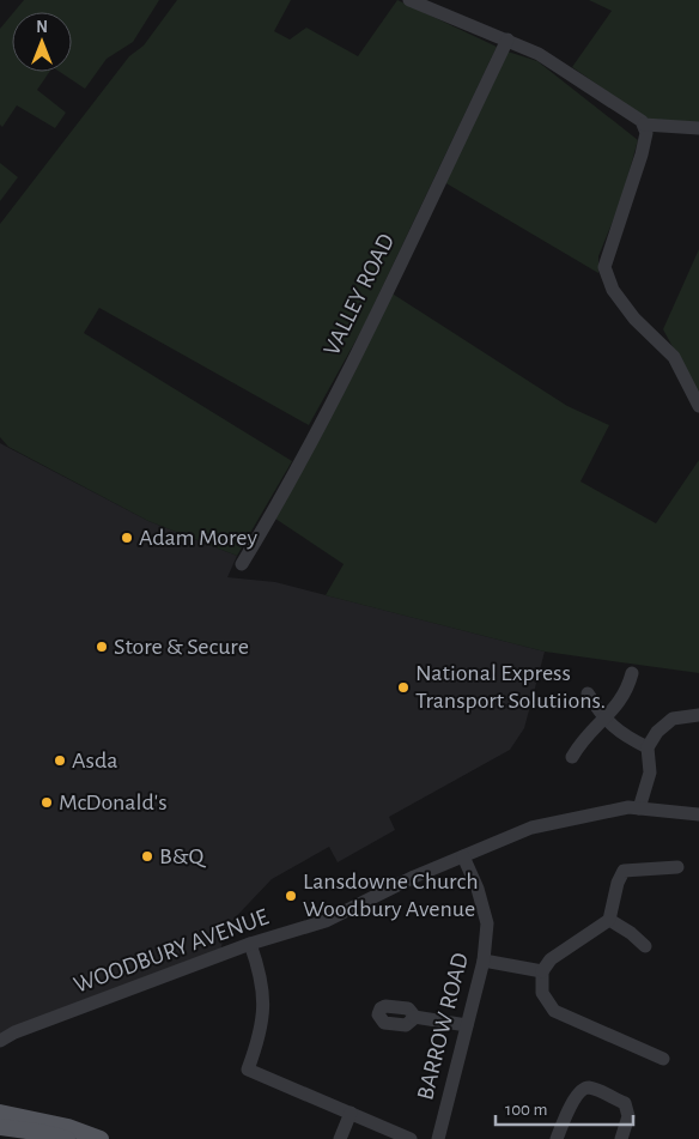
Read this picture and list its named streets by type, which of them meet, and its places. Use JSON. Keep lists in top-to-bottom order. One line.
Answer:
{"streets":{"street":["VALLEY ROAD","WOODBURY AVENUE","BARROW ROAD"]},"crossings":[["WOODBURY AVENUE","BARROW ROAD"]],"places":["Adam Morey","Store & Secure","National Express Transport Solutiions.","Asda","McDonald's","B&Q","Lansdowne Church Woodbury Avenue"],"scale_bar":"100 m","north":"top"}
